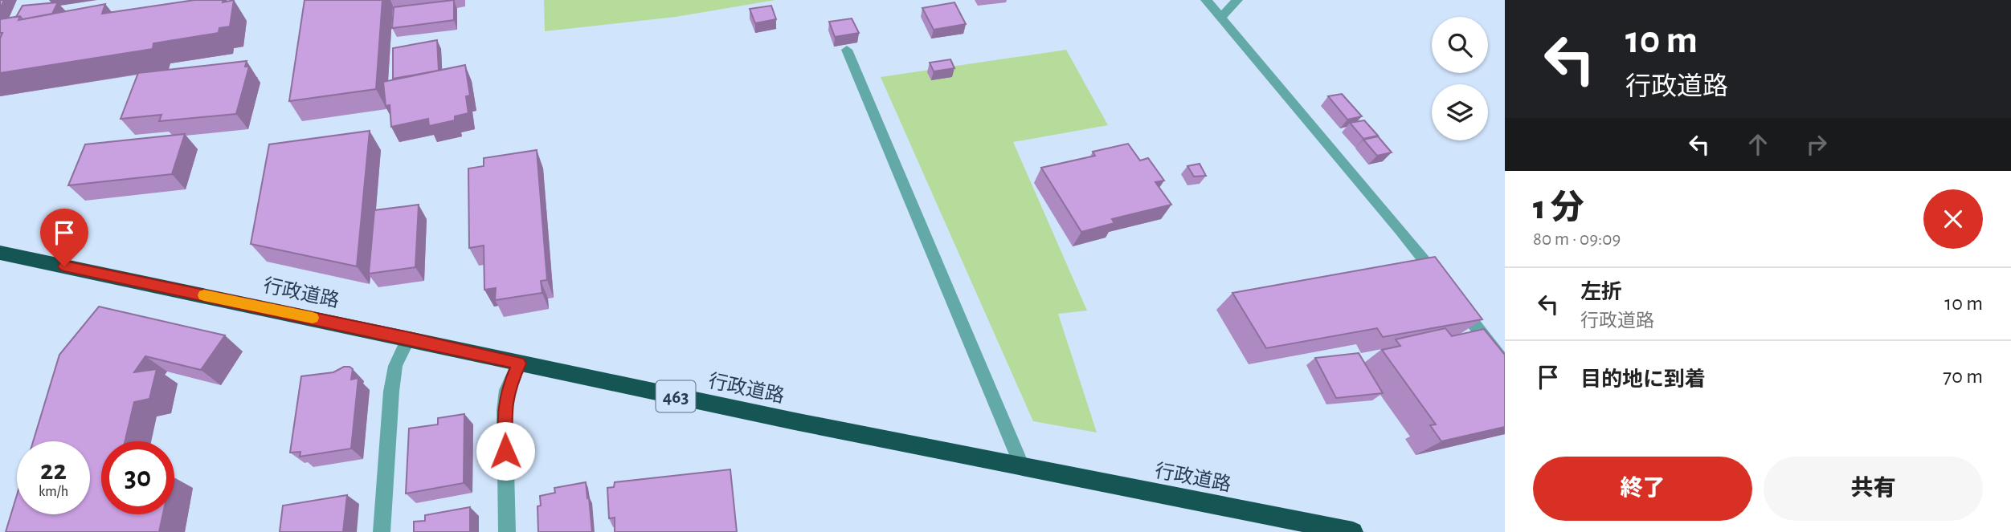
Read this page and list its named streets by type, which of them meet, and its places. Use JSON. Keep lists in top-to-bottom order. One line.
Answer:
{"streets":{"highway":["行政道路","463"]},"page":{"turn":["10 m","行政道路"],"heading":["1 分","80 m · 09:09"],"list":[{"name":"左折","note":"行政道路","value":"10 m"},{"name":"目的地に到着","value":"70 m"}],"speed":"22 km/h","limit":"30","buttons":["終了","共有"]}}
